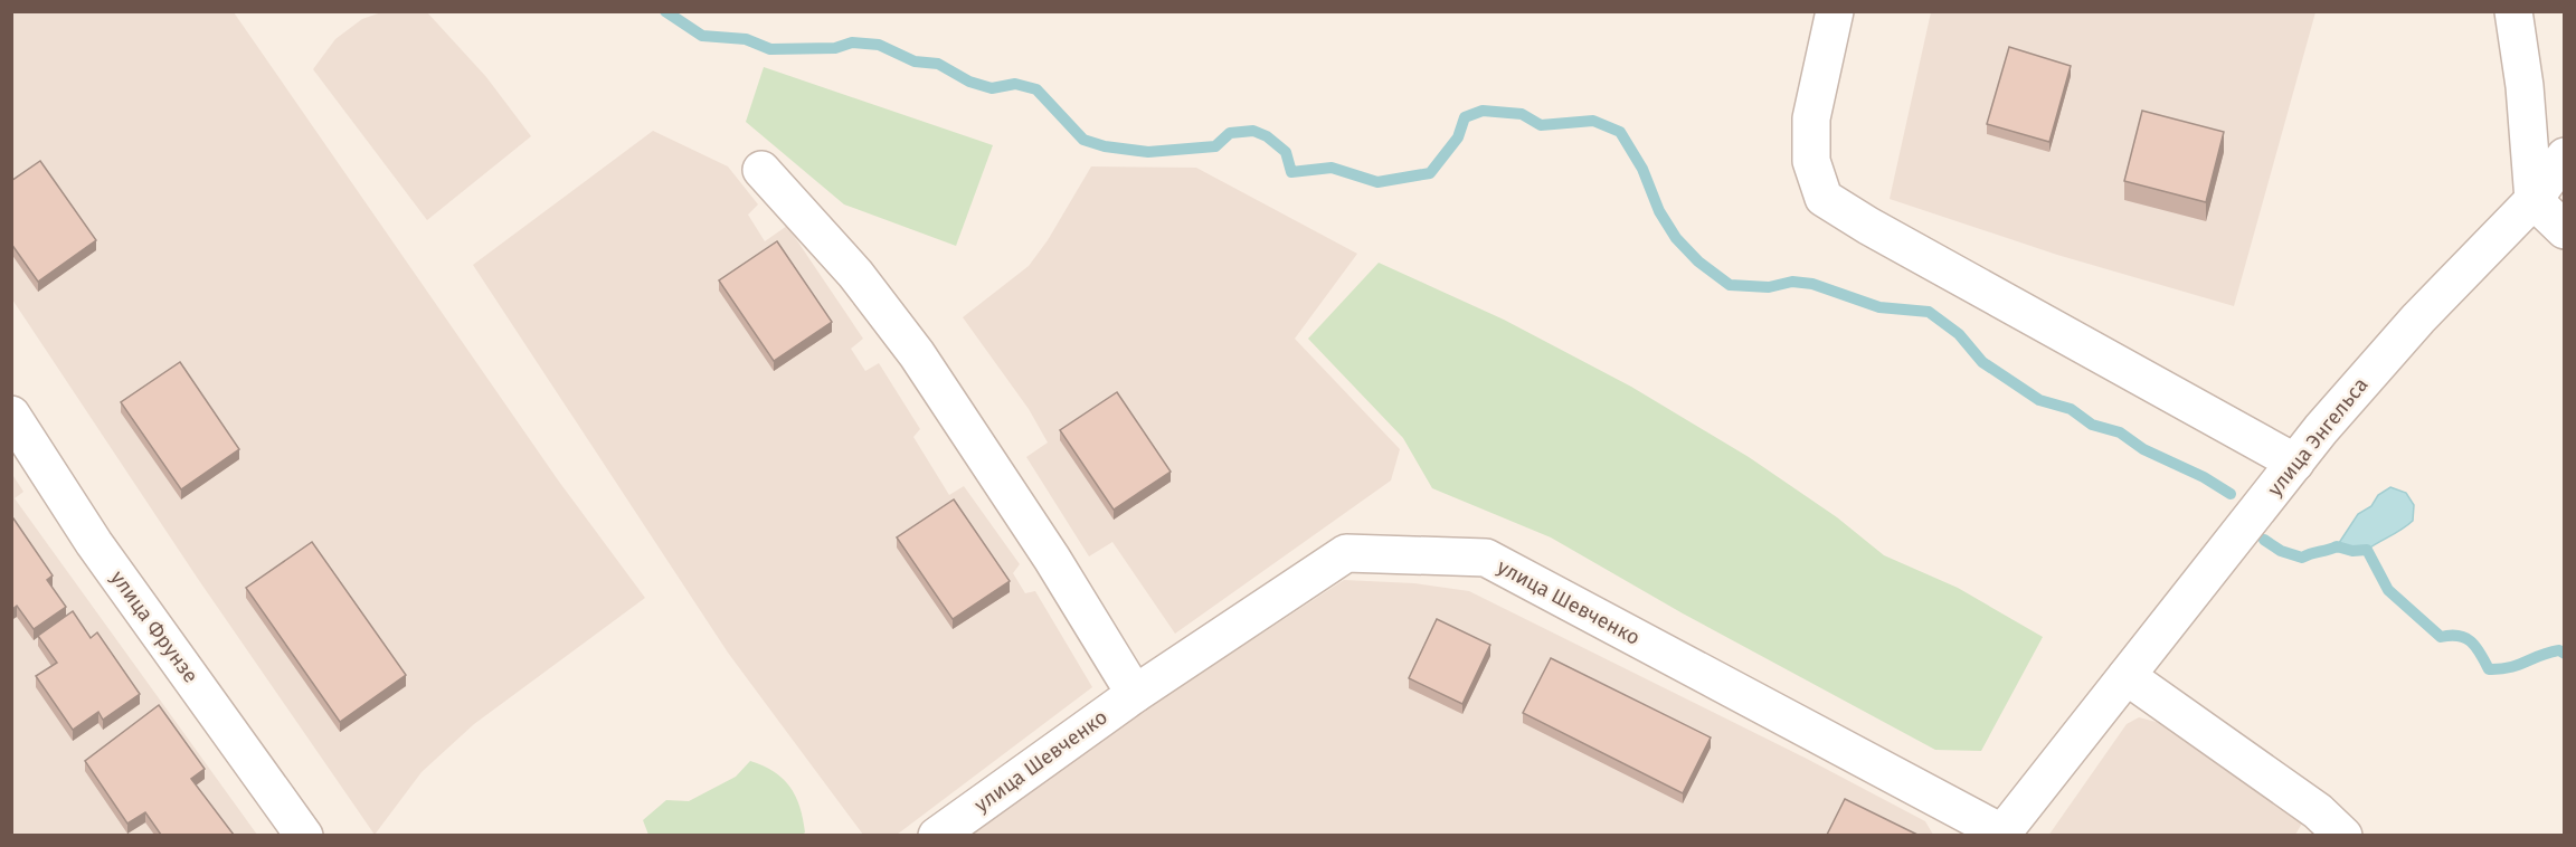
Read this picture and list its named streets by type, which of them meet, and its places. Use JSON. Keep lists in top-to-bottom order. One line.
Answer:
{"streets":{"street":["улица Энгельса","улица Шевченко","улица Фрунзе"]},"crossings":[["улица Энгельса","улица Шевченко"]]}
